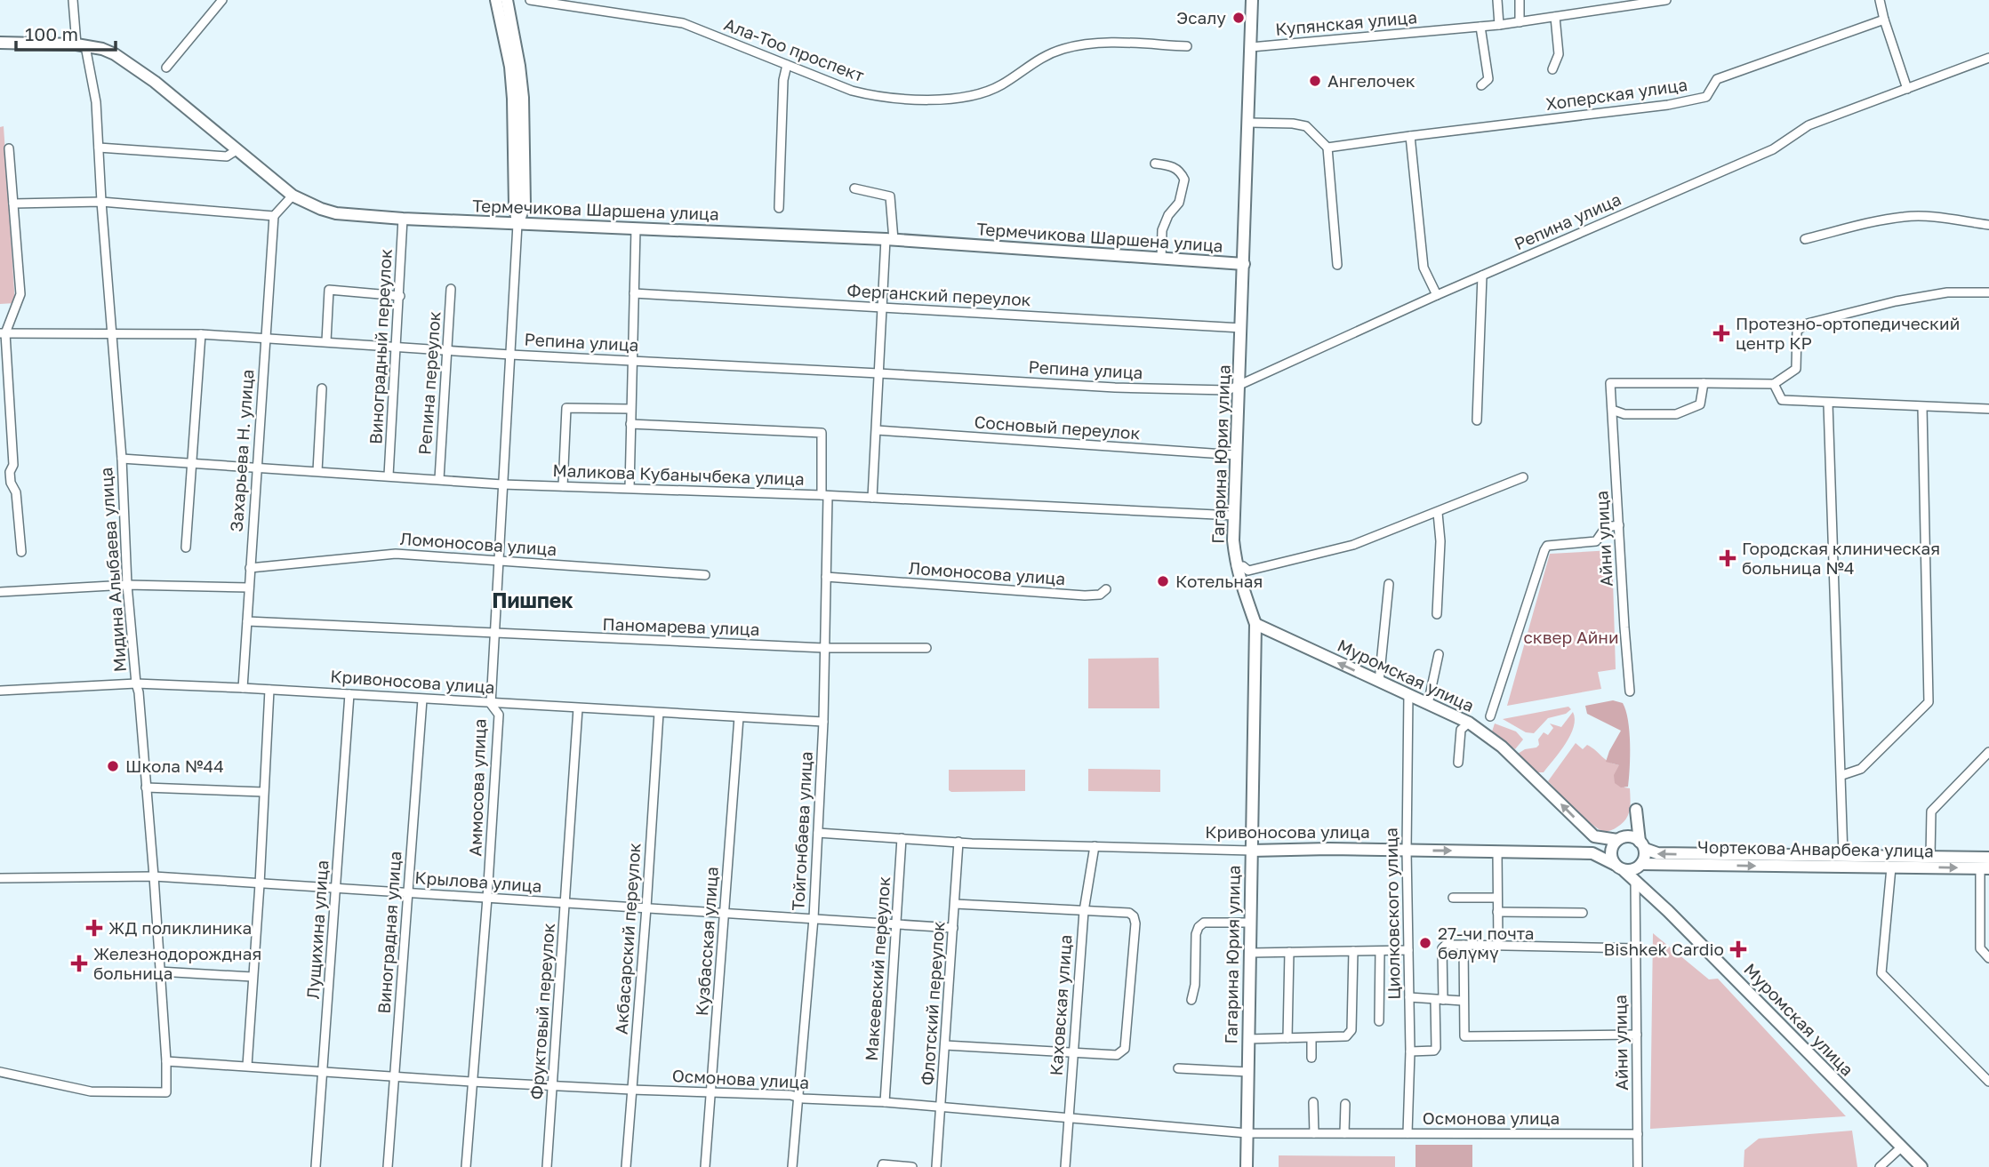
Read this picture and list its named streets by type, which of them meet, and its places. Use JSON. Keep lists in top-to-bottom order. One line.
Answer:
{"streets":{"main road":["Термечикова Шаршена улица","Гагарина Юрия улица","Муромская улица","Кривоносова улица","Чортекова Анварбека улица"],"street":["Купянская улица","Ала-Тоо проспект","Хоперская улица","Репина улица","Ферганский переулок","Виноградный переулок","Репина переулок","Сосновый переулок","Захарьева Н. улица","Маликова Кубанычбека улица","Айни улица","Ломоносова улица","Мидина Алыбаева улица","Паномарева улица","Аммосова улица","Тойгонбаева улица","Крылова улица","Циолковского улица","Лущихина улица","Виноградная улица","Акбасарский переулок","Кузбасская улица","Макеевский переулок","Флотский переулок","Каховская улица","Фруктовый переулок","Осмонова улица"]},"crossings":[["Купянская улица","Гагарина Юрия улица"],["Термечикова Шаршена улица","Виноградный переулок"],["Термечикова Шаршена улица","Гагарина Юрия улица"],["Термечикова Шаршена улица","Мидина Алыбаева улица"],["Термечикова Шаршена улица","Аммосова улица"],["Репина улица","Виноградный переулок"],["Репина улица","Репина переулок"],["Репина улица","Захарьева Н. улица"],["Репина улица","Гагарина Юрия улица"],["Репина улица","Мидина Алыбаева улица"],["Репина улица","Аммосова улица"],["Ферганский переулок","Гагарина Юрия улица"],["Виноградный переулок","Маликова Кубанычбека улица"],["Репина переулок","Маликова Кубанычбека улица"],["Сосновый переулок","Гагарина Юрия улица"],["Захарьева Н. улица","Маликова Кубанычбека улица"],["Захарьева Н. улица","Ломоносова улица"],["Захарьева Н. улица","Паномарева улица"],["Захарьева Н. улица","Кривоносова улица"],["Гагарина Юрия улица","Маликова Кубанычбека улица"],["Гагарина Юрия улица","Муромская улица"],["Гагарина Юрия улица","Кривоносова улица"],["Гагарина Юрия улица","Осмонова улица"],["Маликова Кубанычбека улица","Мидина Алыбаева улица"],["Маликова Кубанычбека улица","Аммосова улица"],["Маликова Кубанычбека улица","Тойгонбаева улица"],["Айни улица","Муромская улица"],["Айни улица","Осмонова улица"],["Ломоносова улица","Аммосова улица"],["Ломоносова улица","Тойгонбаева улица"],["Мидина Алыбаева улица","Кривоносова улица"],["Мидина Алыбаева улица","Крылова улица"],["Мидина Алыбаева улица","Осмонова улица"],["Паномарева улица","Аммосова улица"],["Паномарева улица","Тойгонбаева улица"],["Муромская улица","Кривоносова улица"],["Муромская улица","Чортекова Анварбека улица"],["Муромская улица","Циолковского улица"],["Кривоносова улица","Аммосова улица"],["Кривоносова улица","Тойгонбаева улица"],["Кривоносова улица","Чортекова Анварбека улица"],["Кривоносова улица","Циолковского улица"],["Кривоносова улица","Лущихина улица"],["Кривоносова улица","Виноградная улица"],["Кривоносова улица","Акбасарский переулок"],["Кривоносова улица","Кузбасская улица"],["Кривоносова улица","Макеевский переулок"],["Кривоносова улица","Флотский переулок"],["Кривоносова улица","Каховская улица"],["Кривоносова улица","Фруктовый переулок"],["Аммосова улица","Крылова улица"],["Аммосова улица","Осмонова улица"],["Тойгонбаева улица","Крылова улица"],["Тойгонбаева улица","Осмонова улица"],["Крылова улица","Лущихина улица"],["Крылова улица","Виноградная улица"],["Крылова улица","Акбасарский переулок"],["Крылова улица","Кузбасская улица"],["Крылова улица","Макеевский переулок"],["Крылова улица","Флотский переулок"],["Крылова улица","Фруктовый переулок"],["Циолковского улица","Осмонова улица"],["Лущихина улица","Осмонова улица"],["Виноградная улица","Осмонова улица"],["Акбасарский переулок","Осмонова улица"],["Кузбасская улица","Осмонова улица"],["Макеевский переулок","Осмонова улица"],["Флотский переулок","Осмонова улица"],["Каховская улица","Осмонова улица"],["Фруктовый переулок","Осмонова улица"]],"one_way":["Муромская улица"],"districts":["Пишпек"],"parks":["сквер Айни"],"places":{"other":["Эсалу","Ангелочек","Котельная","Школа №44","27-чи почта бөлүмү"],"health":["Протезно-ортопедический центр КР","Городская клиническая больница №4","ЖД поликлиника","Bishkek Cardio","Железнодорождная больница"]},"scale_bar":"100 m"}
